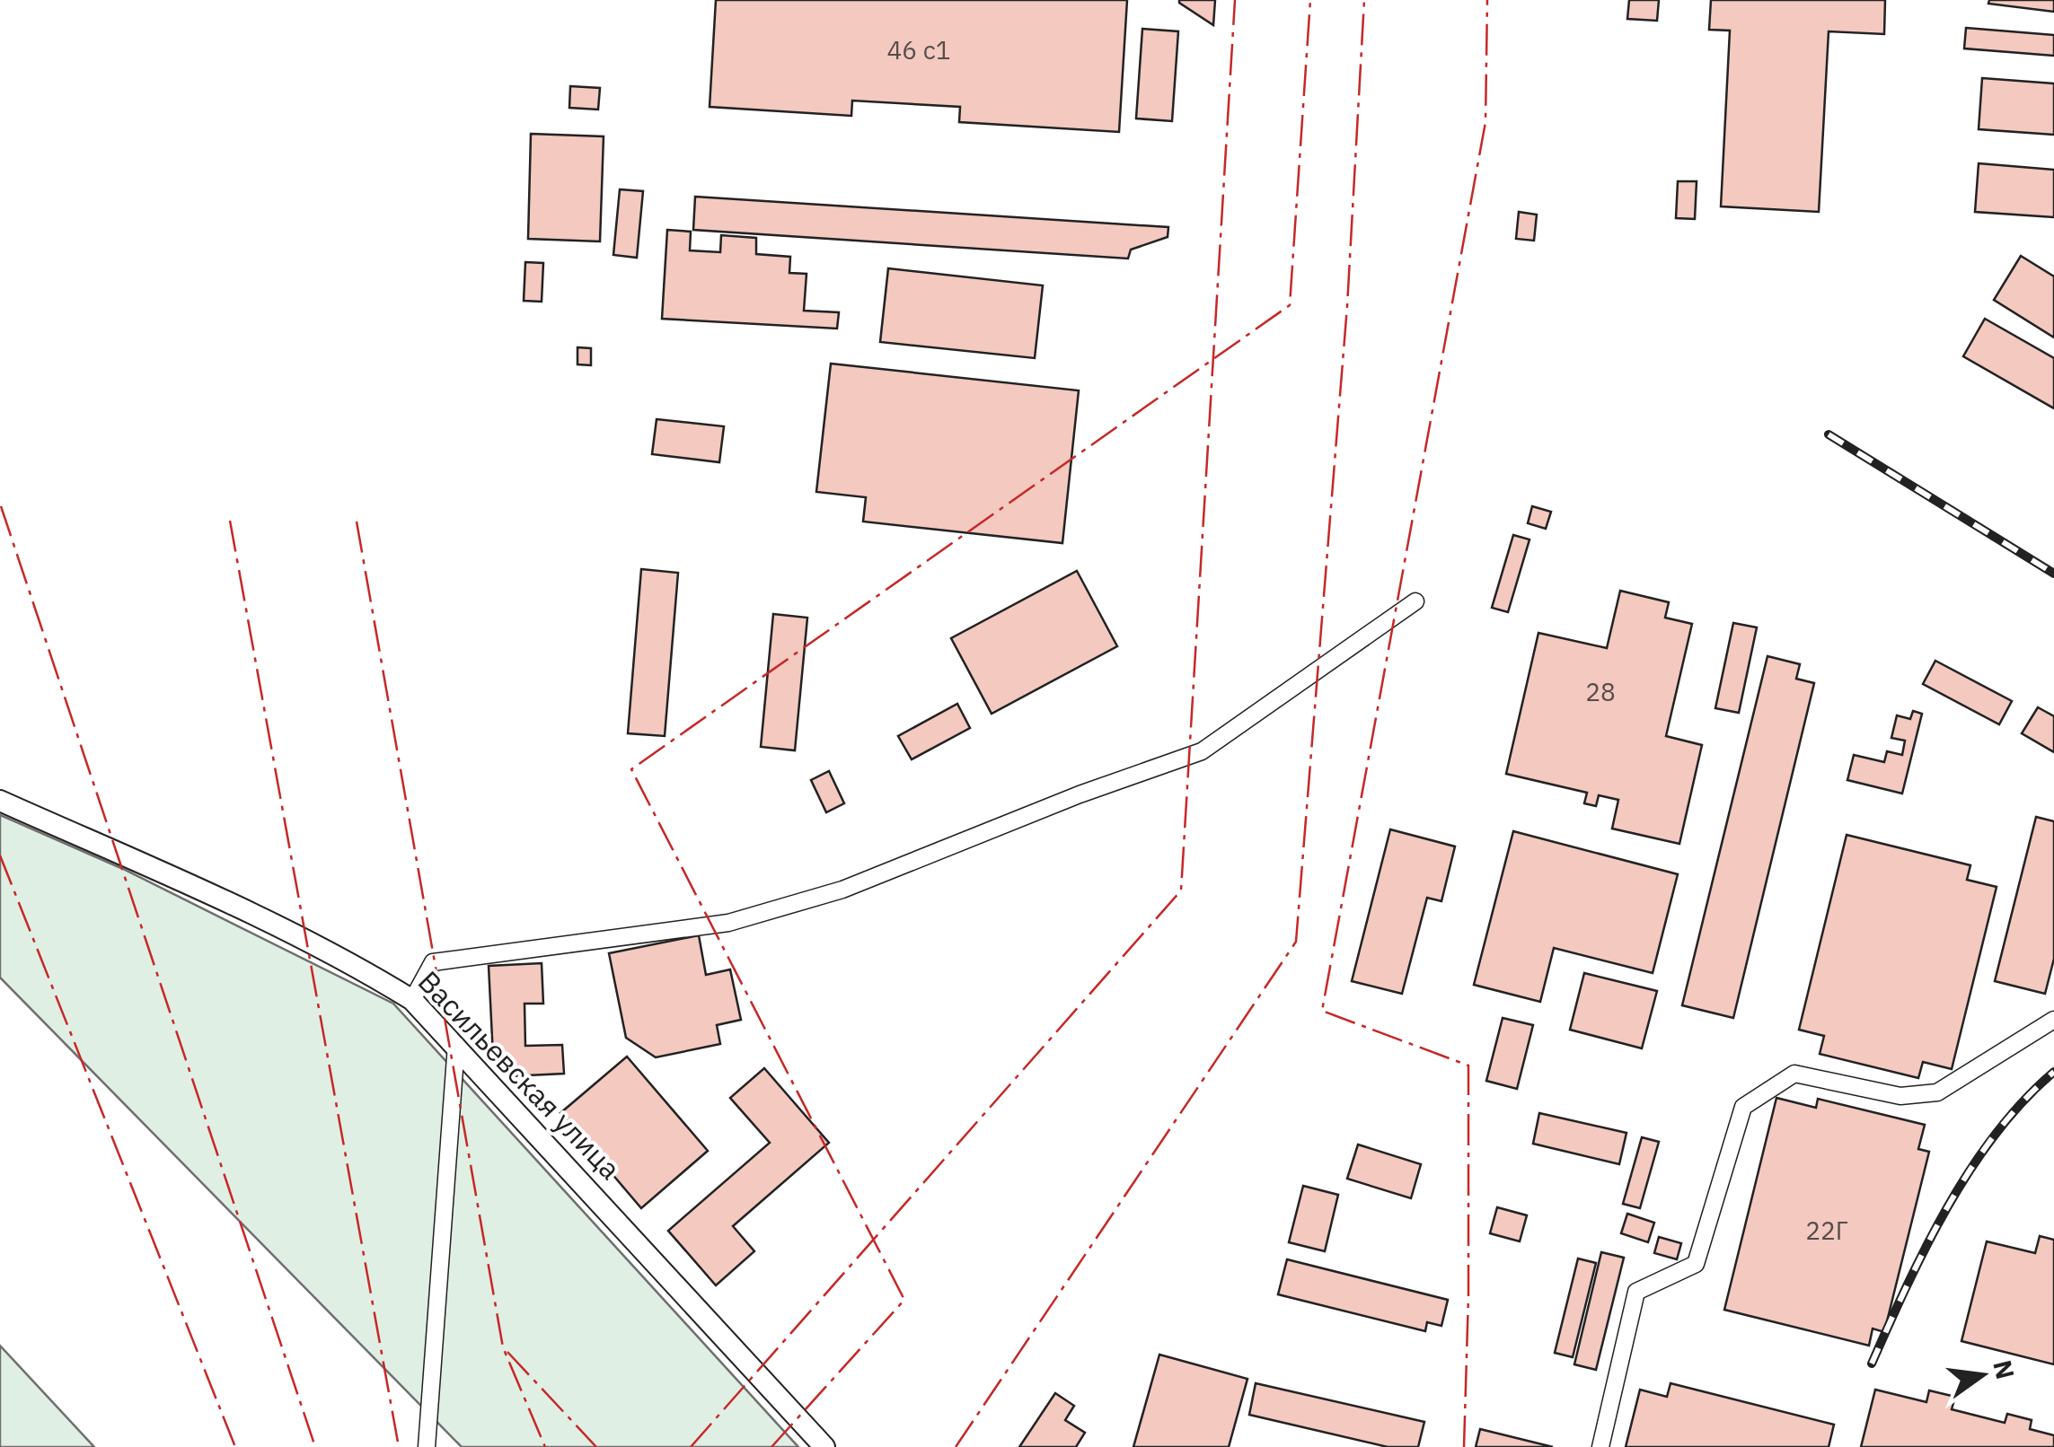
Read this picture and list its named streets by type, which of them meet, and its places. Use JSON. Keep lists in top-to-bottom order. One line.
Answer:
{"streets":{"street":["Васильевская улица"]},"house_numbers":["46 с1","28","22Г"],"north":"right"}
